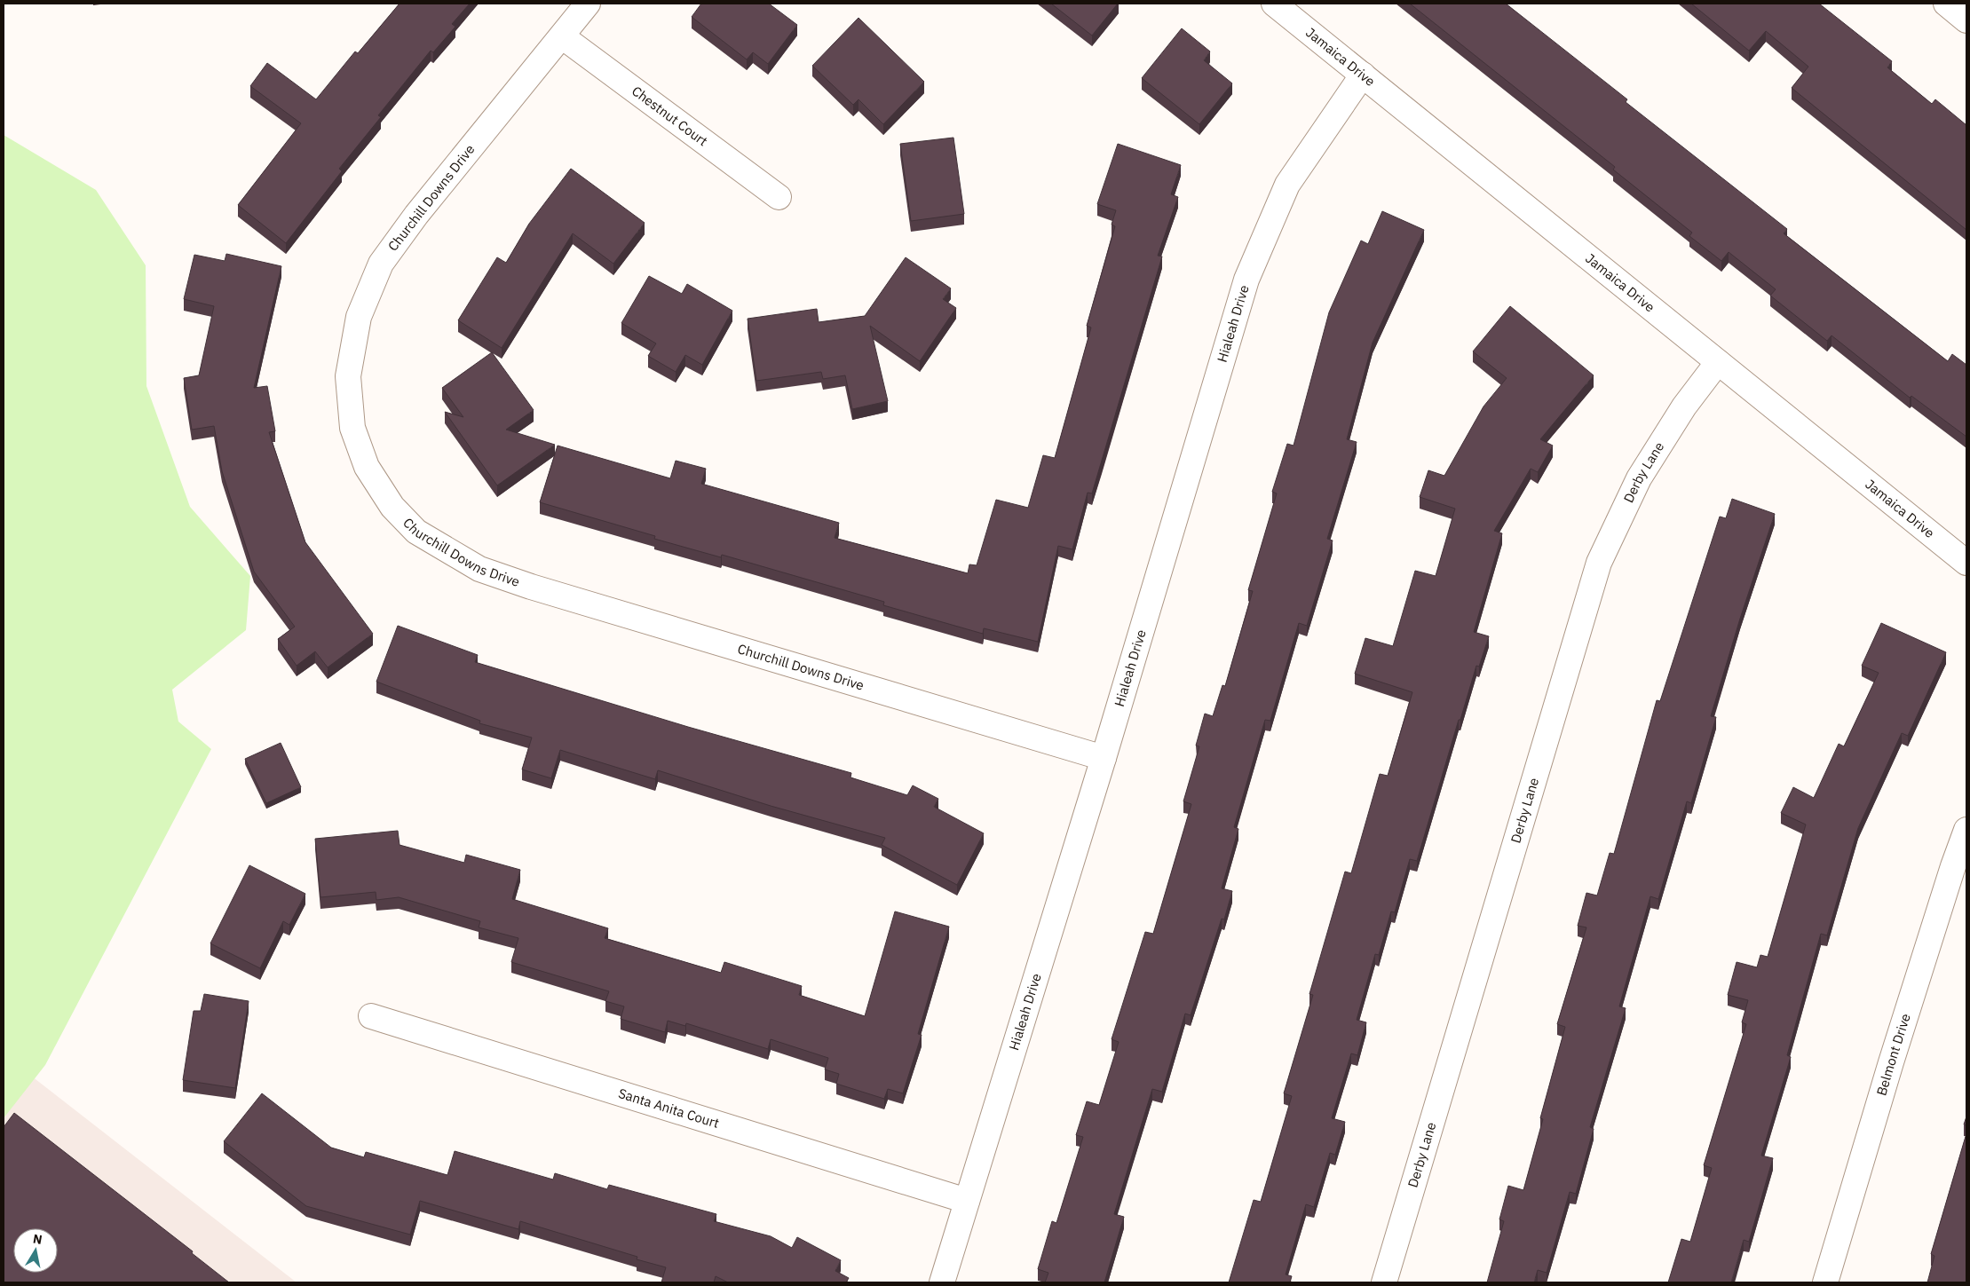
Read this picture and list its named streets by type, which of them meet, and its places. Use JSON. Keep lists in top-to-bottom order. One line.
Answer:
{"streets":{"street":["Jamaica Drive","Chestnut Court","Churchill Downs Drive","Hialeah Drive","Derby Lane","Belmont Drive","Santa Anita Court"]},"crossings":[["Jamaica Drive","Hialeah Drive"],["Jamaica Drive","Derby Lane"],["Chestnut Court","Churchill Downs Drive"],["Churchill Downs Drive","Hialeah Drive"],["Hialeah Drive","Santa Anita Court"]],"north":"top"}
